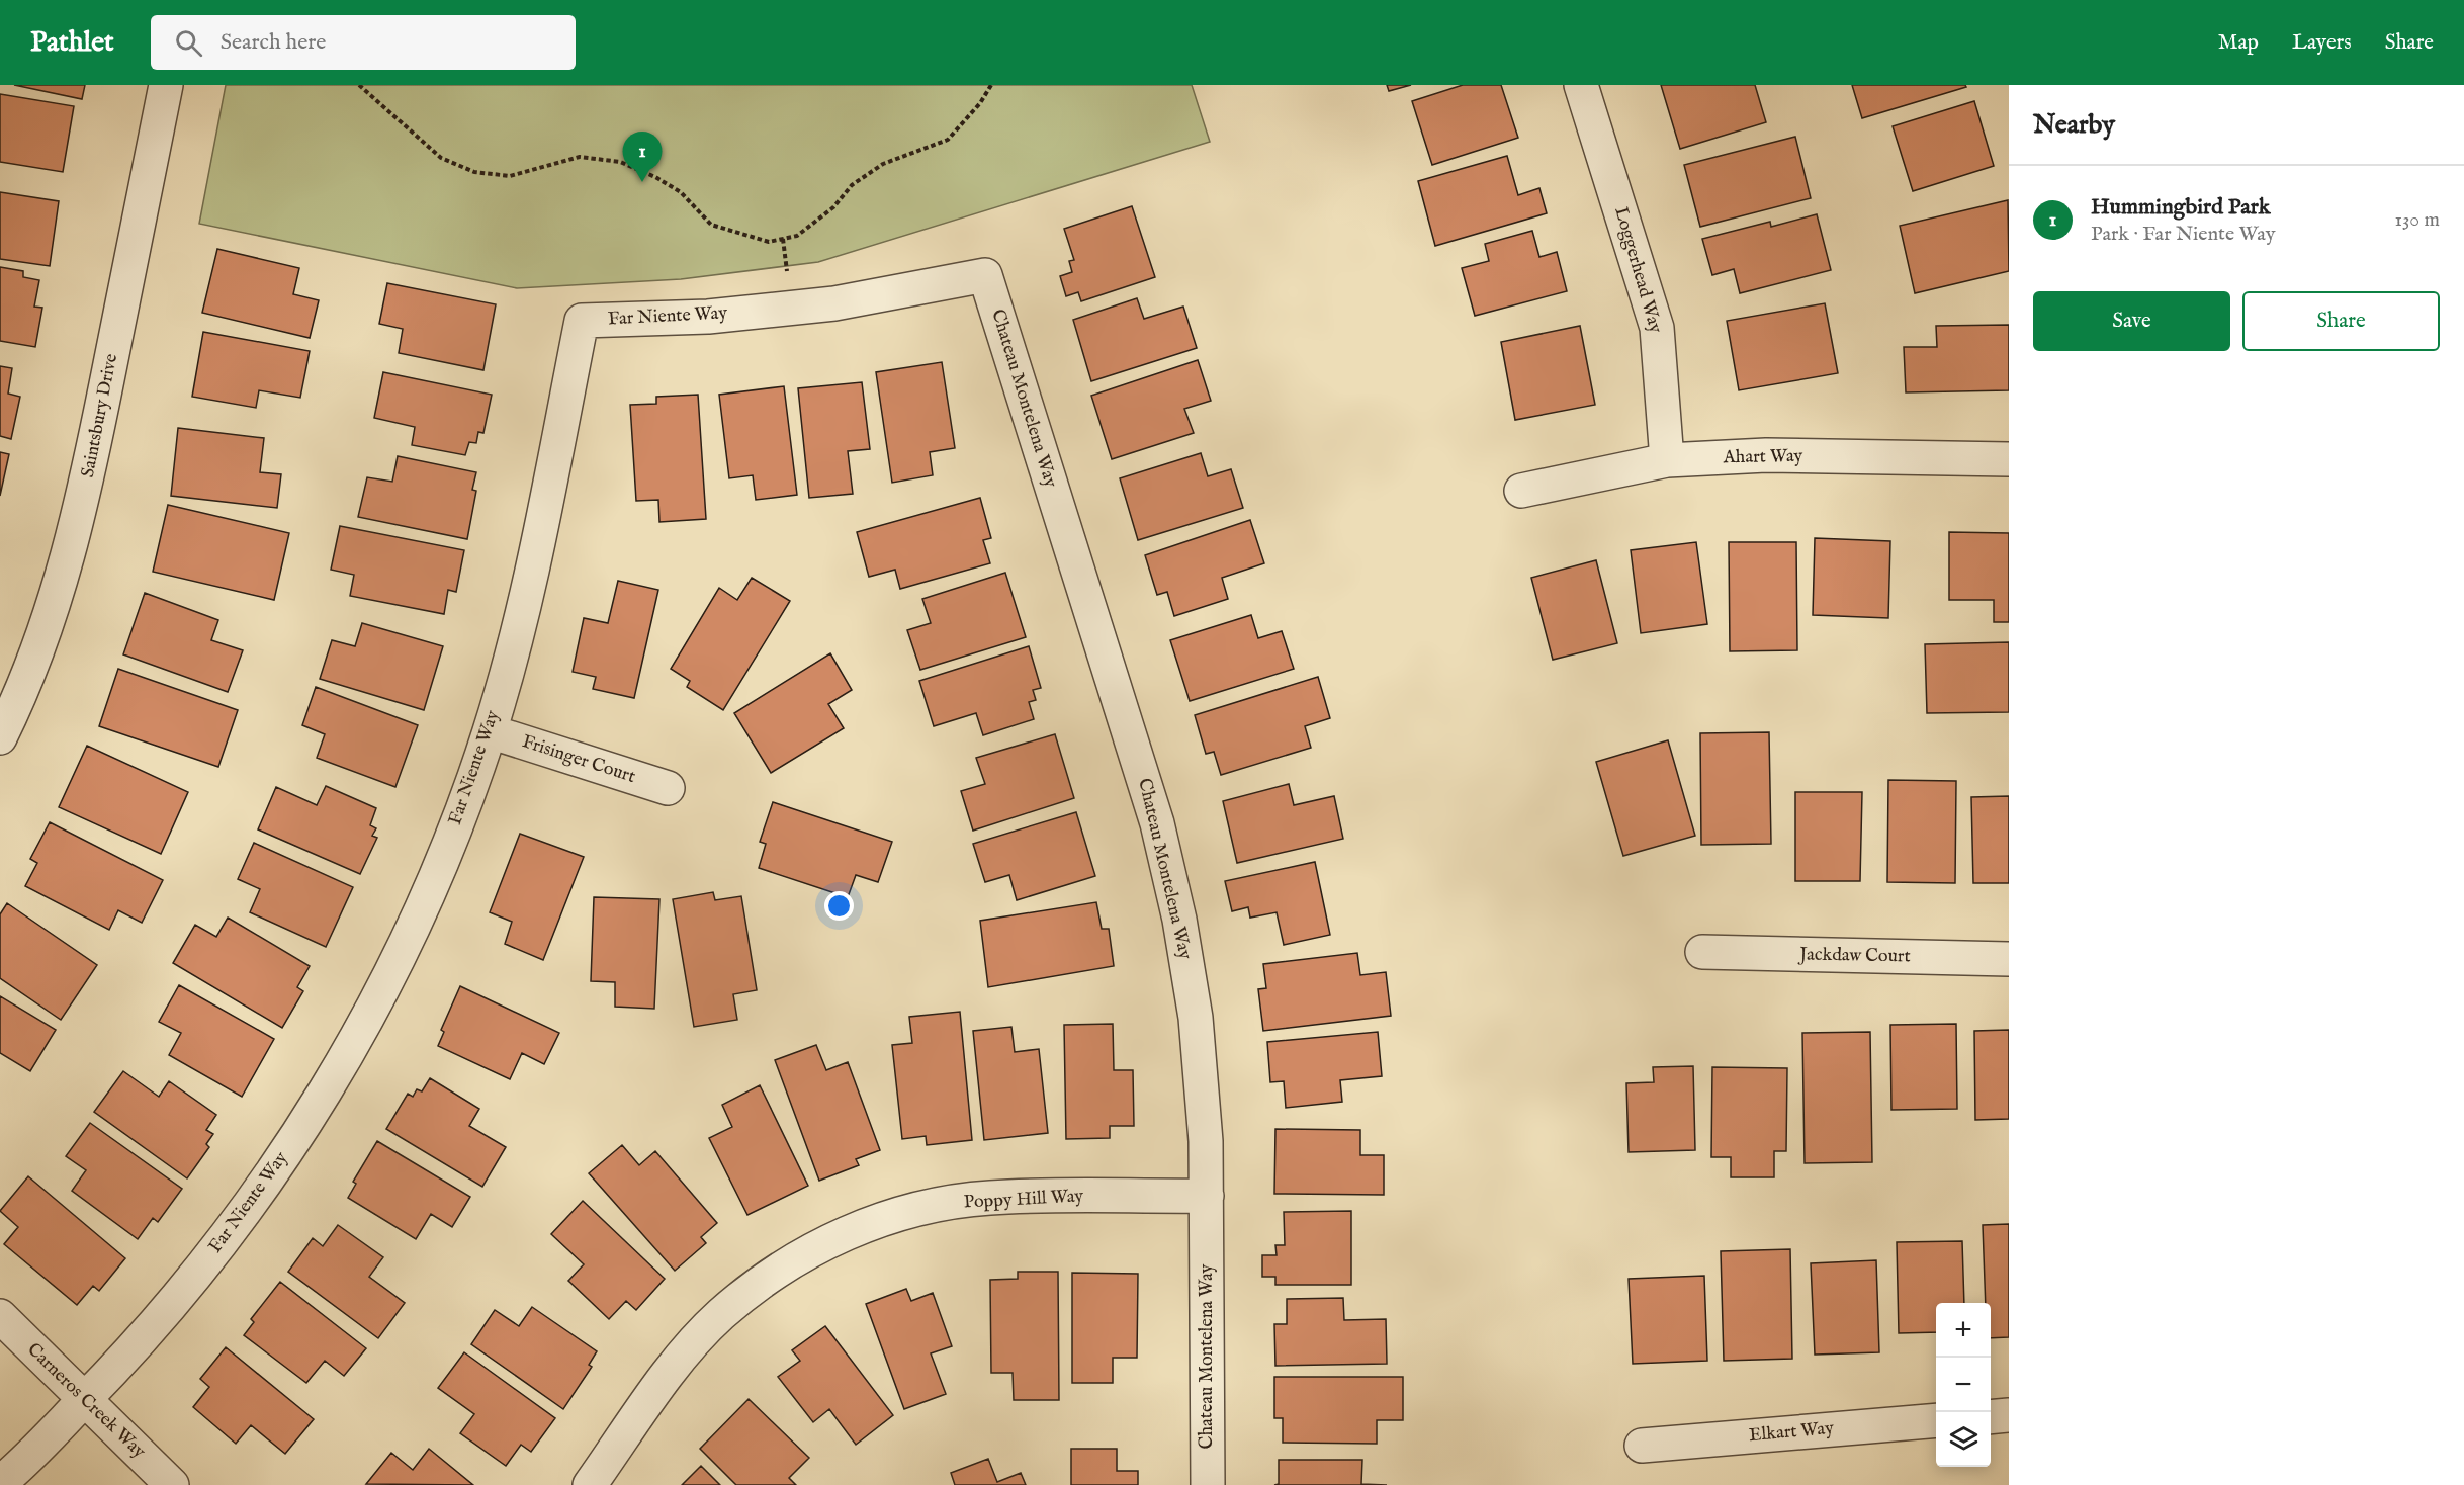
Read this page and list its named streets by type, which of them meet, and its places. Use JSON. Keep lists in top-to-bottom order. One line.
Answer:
{"streets":{"street":["Loggerhead Way","Far Niente Way","Chateau Montelena Way","Saintsbury Drive","Ahart Way","Frisinger Court","Jackdaw Court","Poppy Hill Way","Carneros Creek Way","Elkart Way"]},"crossings":[["Loggerhead Way","Ahart Way"],["Far Niente Way","Chateau Montelena Way"],["Far Niente Way","Frisinger Court"],["Far Niente Way","Carneros Creek Way"],["Chateau Montelena Way","Poppy Hill Way"]],"page":{"header":"Pathlet","search":"Search here","nav":["Map","Layers","Share"],"heading":"Nearby","pins":"1","list":[{"mark":"1","name":"Hummingbird Park","note":"Park · Far Niente Way","value":"130 m"}],"buttons":["Save","Share"],"map_buttons":["+","−"]}}
